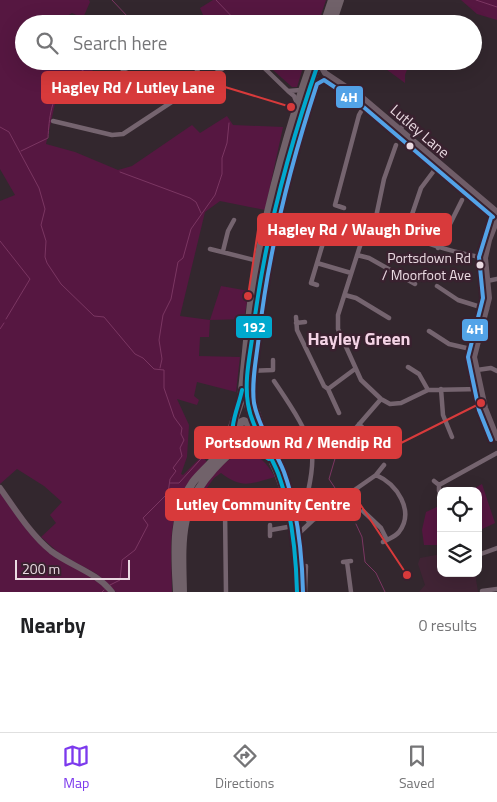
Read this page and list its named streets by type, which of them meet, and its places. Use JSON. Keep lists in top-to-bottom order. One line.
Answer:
{"streets":{"street":["Lutley Lane"]},"districts":["Hayley Green"],"places":["Hagley Rd / Lutley Lane","Portsdown Rd / Moorfoot Ave","Hagley Rd / Waugh Drive","Portsdown Rd / Mendip Rd","Lutley Community Centre"],"lines":["transit line 192","transit line 4H"],"scale_bar":"200 m","page":{"search":"Search here","scale":"200 m","heading":["Nearby","0 results"],"nav":["Map","Directions","Saved"]}}
